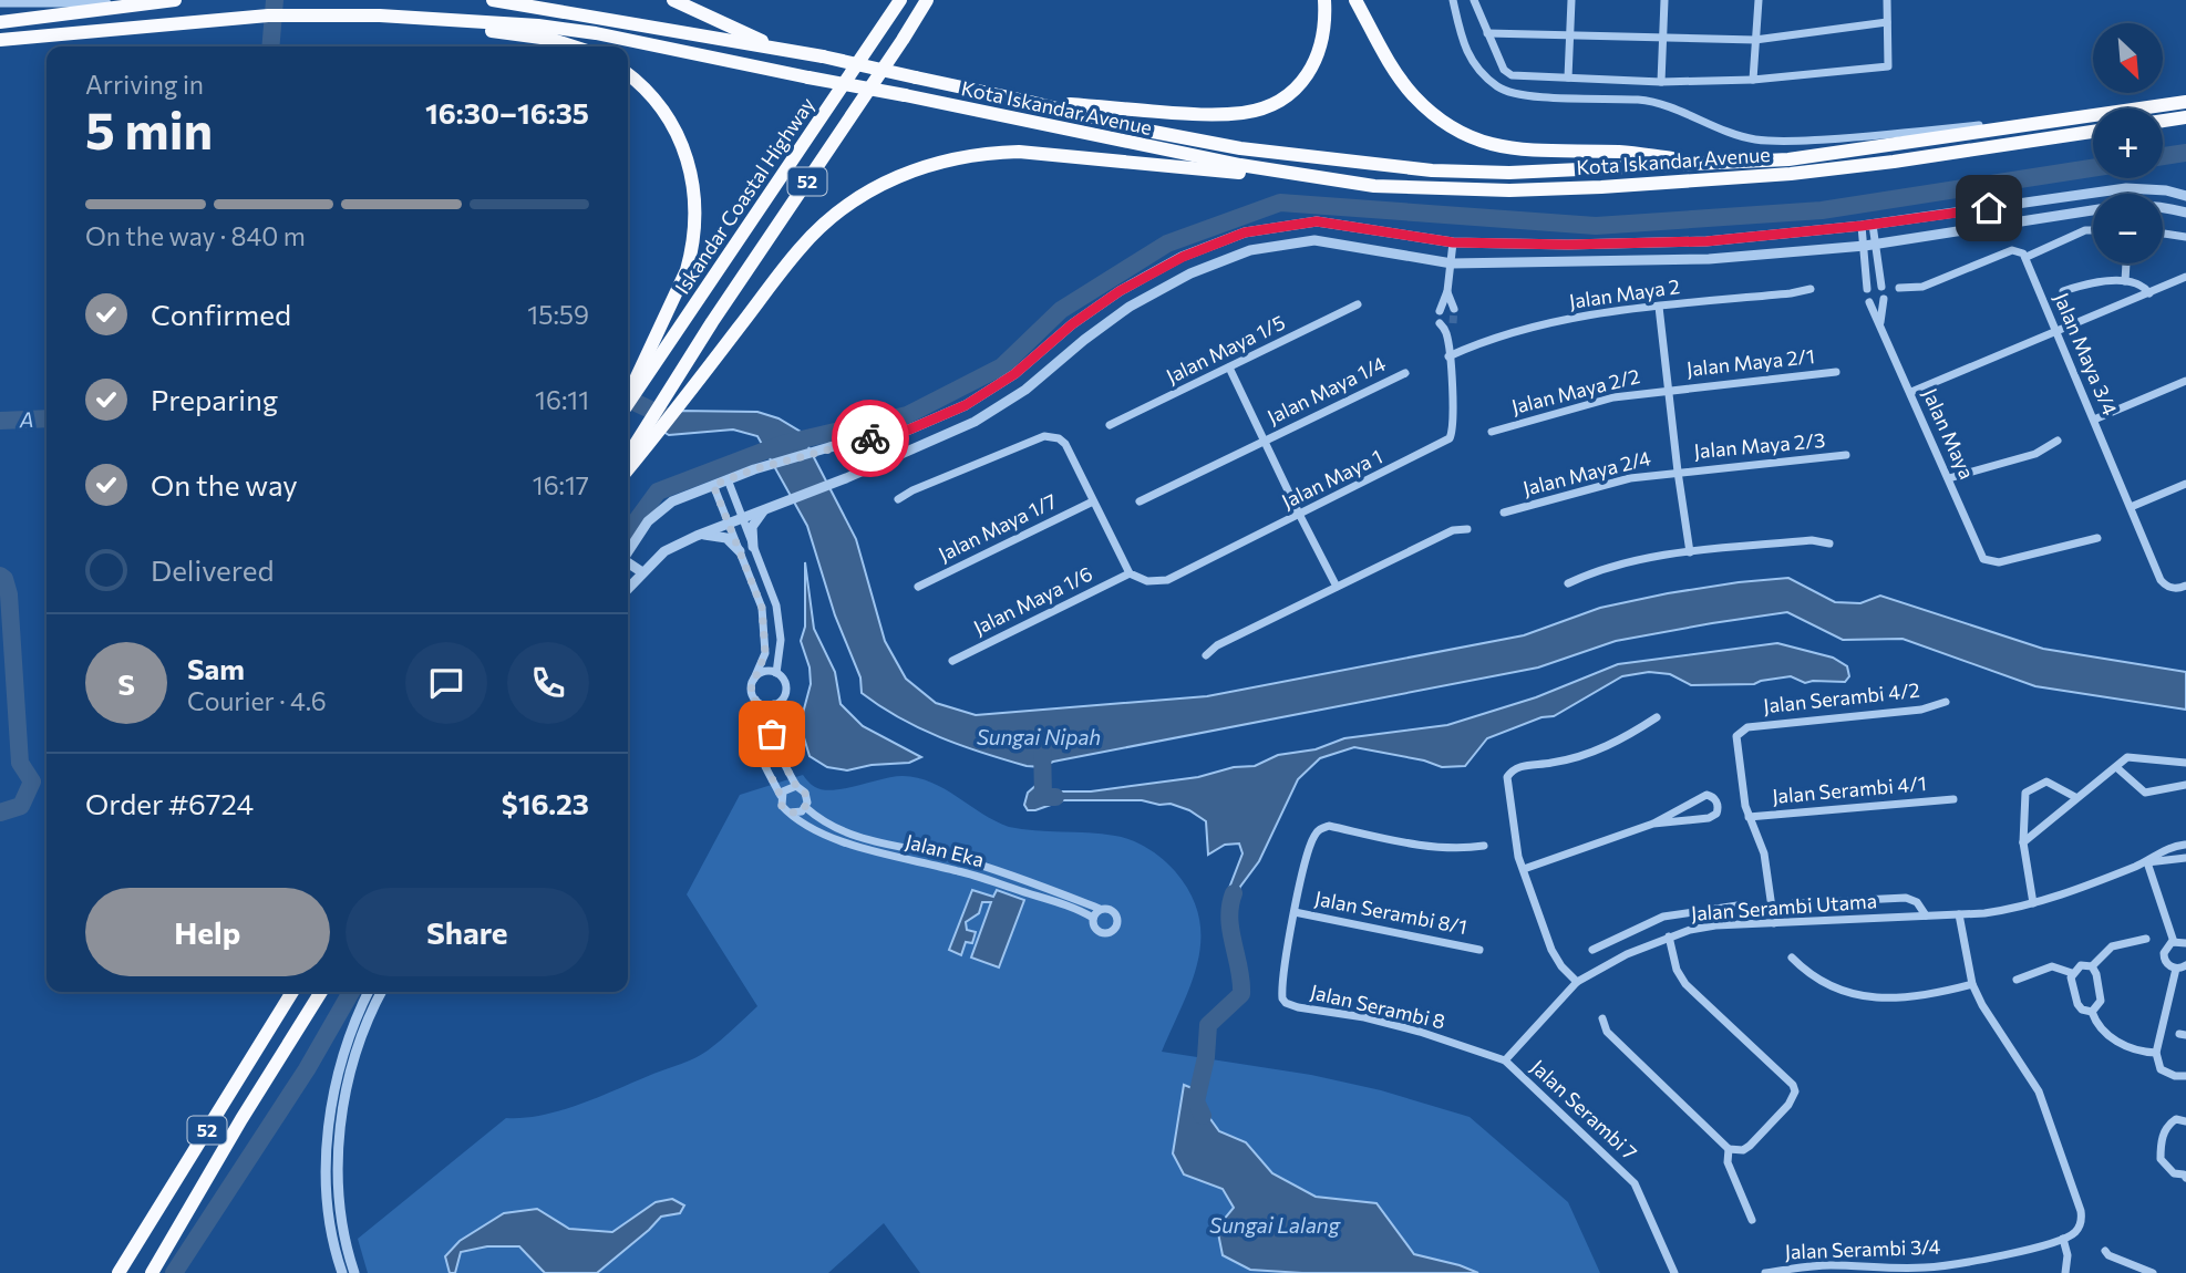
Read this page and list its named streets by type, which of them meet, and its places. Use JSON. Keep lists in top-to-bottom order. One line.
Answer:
{"streets":{"highway":["Kota Iskandar Avenue","52","Iskandar Coastal Highway"],"street":["Jalan Maya 2","Jalan Maya 1/5","Jalan Maya 3/4","Jalan Maya 2/1","Jalan Maya 1/4","Jalan Maya 2/2","Jalan Maya","Jalan Maya 2/3","Jalan Maya 2/4","Jalan Maya 1","Jalan Maya 1/7","Jalan Maya 1/6","Jalan Serambi 4/2","Jalan Serambi 4/1","Jalan Eka","Jalan Serambi Utama","Jalan Serambi 8/1","Jalan Serambi 8","Jalan Serambi 7","Jalan Serambi 3/4"]},"crossings":[["Jalan Maya 2","Jalan Maya 1"],["Jalan Maya 2/1","Jalan Maya 2/2"],["Jalan Maya 2/3","Jalan Maya 2/4"],["Jalan Maya 1","Jalan Maya 1/6"],["Jalan Serambi 4/2","Jalan Serambi 4/1"],["Jalan Serambi Utama","Jalan Serambi 8"],["Jalan Serambi Utama","Jalan Serambi 7"],["Jalan Serambi 8/1","Jalan Serambi 8"],["Jalan Serambi 8","Jalan Serambi 7"]],"water":["A","Sungai Nipah","Sungai Lalang"],"north":"bottom right","page":{"map_buttons":["+","−"],"heading":["5 min","Arriving in","16:30–16:35"],"panel":["Sam","Courier · 4.6","Order #6724","$16.23"],"bar":"On the way · 840 m","list":[["Confirmed","15:59"],["Preparing","16:11"],["On the way","16:17"],"Delivered"],"round":"S","buttons":["Help","Share"]}}
